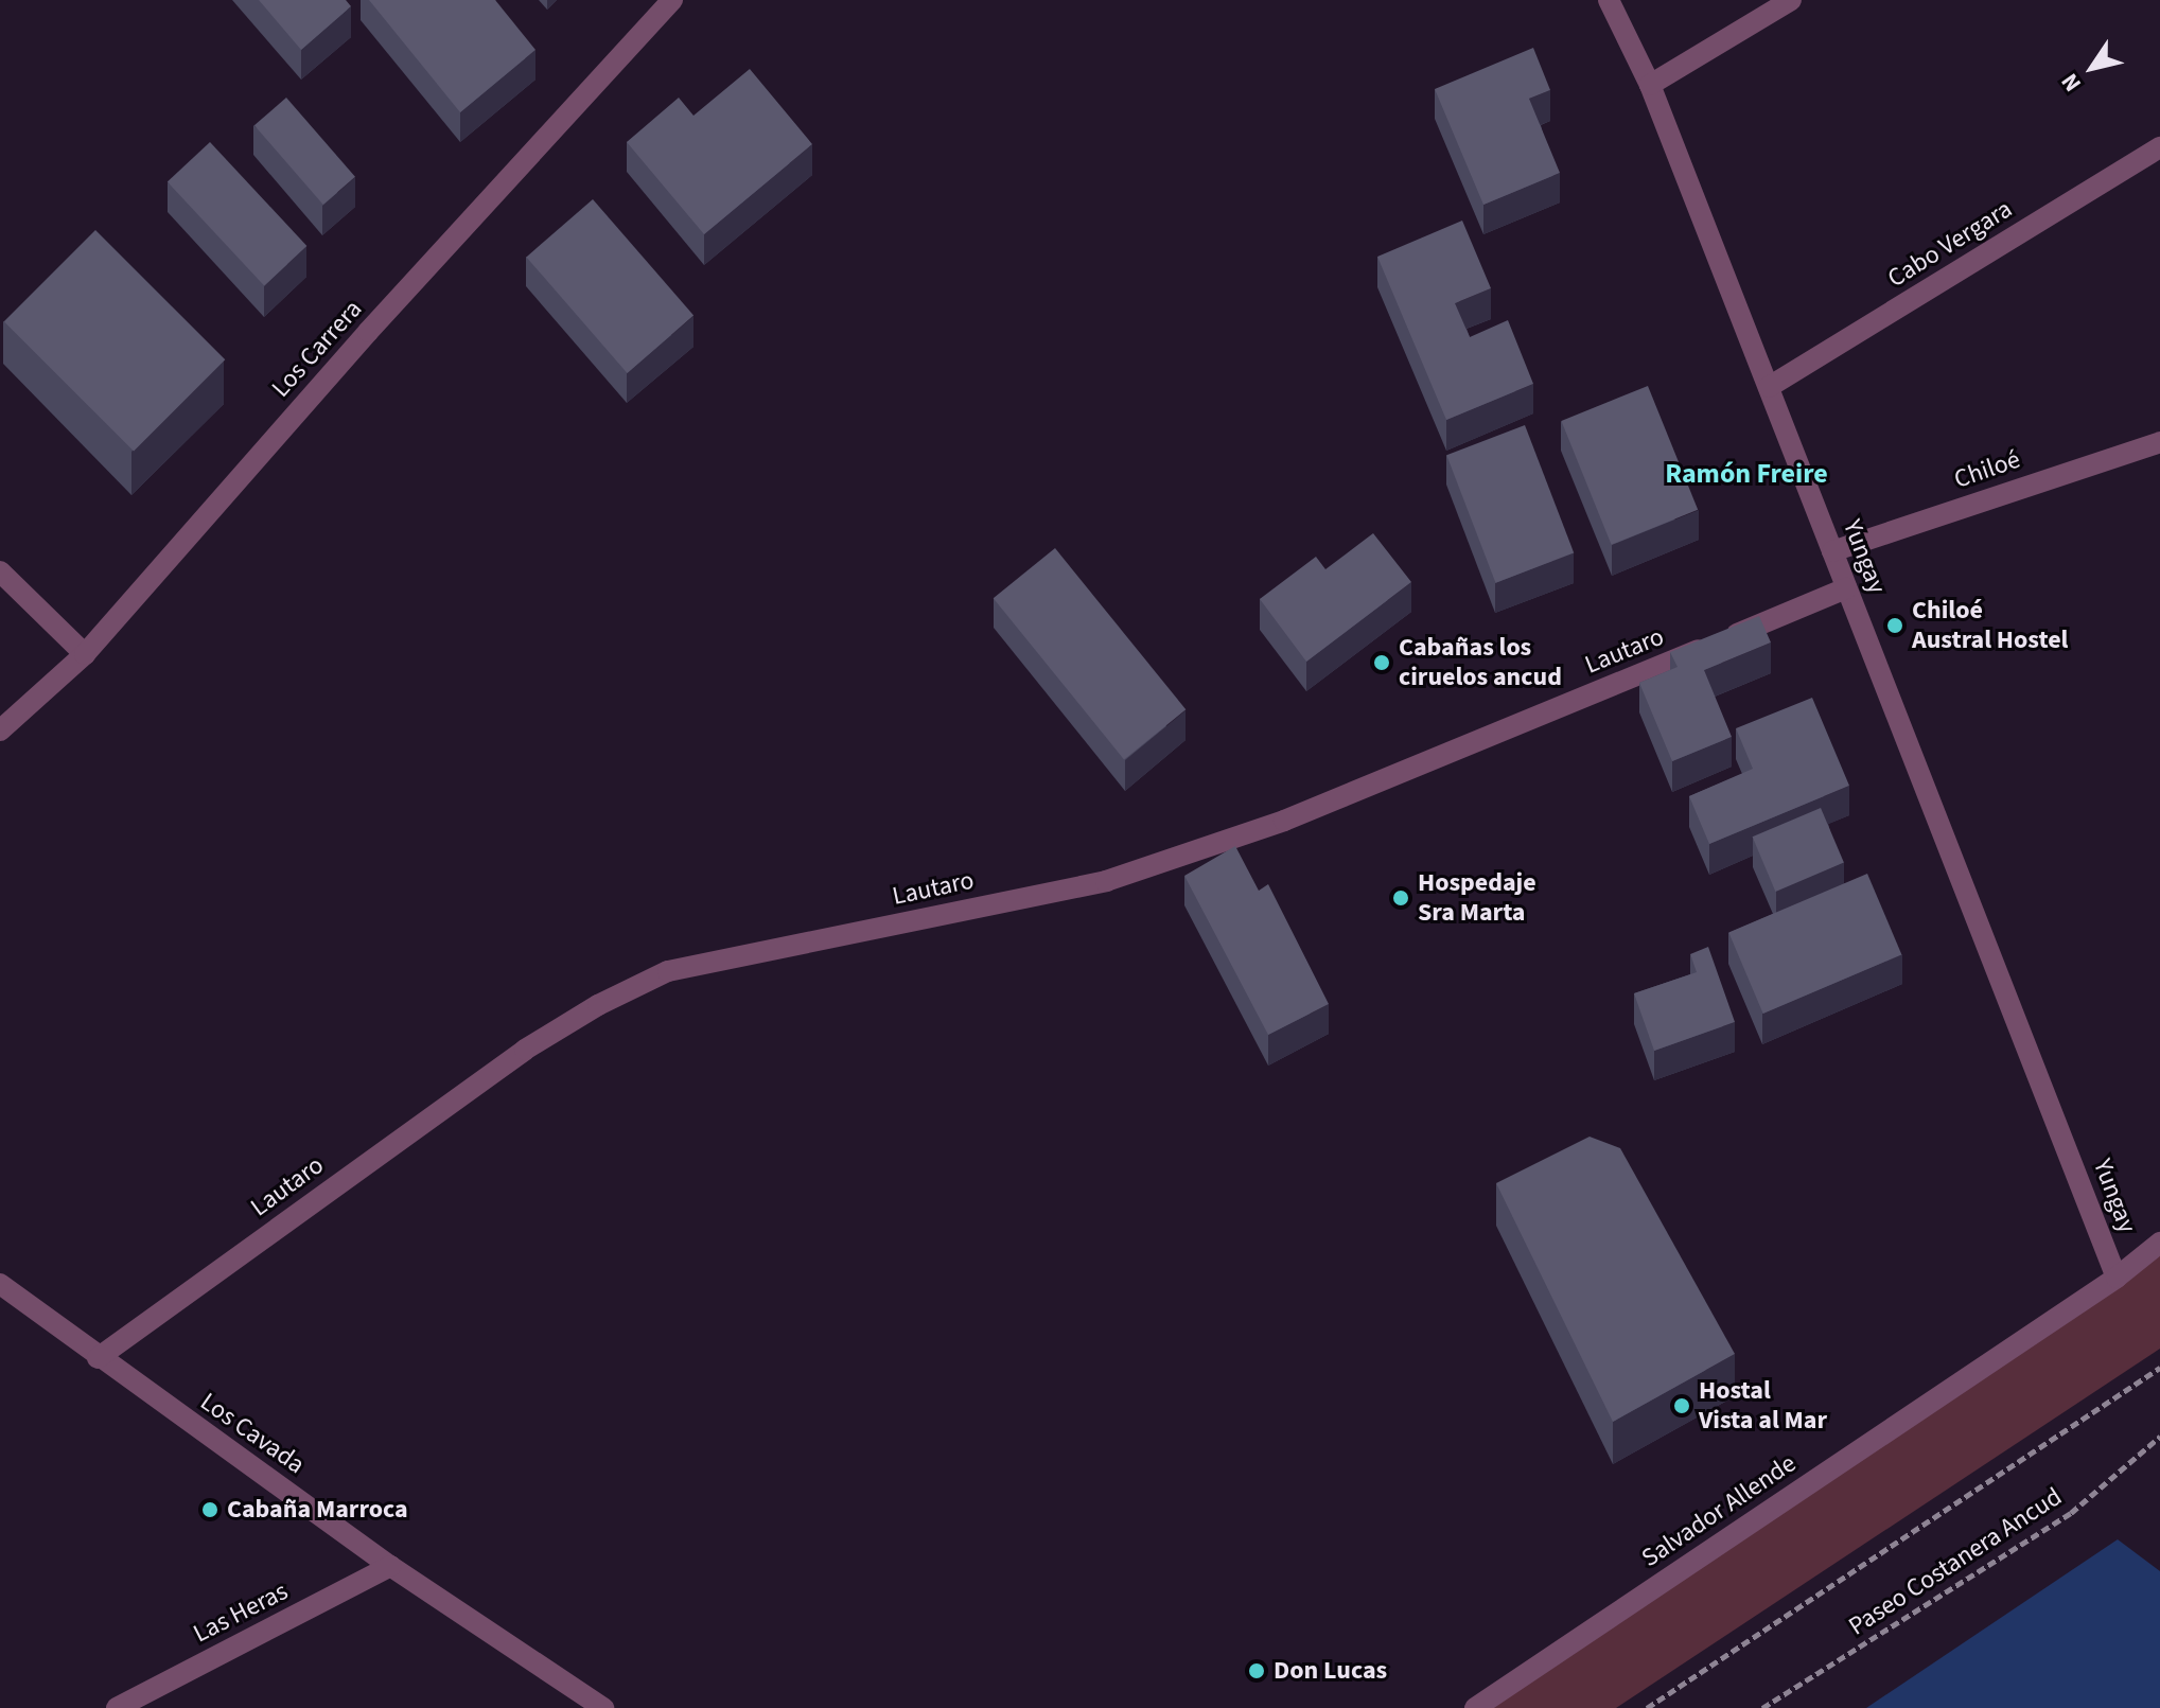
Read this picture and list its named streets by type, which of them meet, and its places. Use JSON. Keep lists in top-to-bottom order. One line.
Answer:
{"streets":{"street":["Cabo Vergara","Los Carrera","Chiloé","Yungay","Lautaro","Los Cavada","Salvador Allende","Las Heras"],"path":["Paseo Costanera Ancud"]},"crossings":[["Cabo Vergara","Yungay"],["Chiloé","Yungay"],["Yungay","Lautaro"],["Yungay","Salvador Allende"],["Lautaro","Los Cavada"],["Los Cavada","Las Heras"]],"districts":["Ramón Freire"],"places":["Chiloé Austral Hostel","Cabañas los ciruelos ancud","Hospedaje Sra Marta","Hostal Vista al Mar","Cabaña Marroca","Don Lucas"],"north":"bottom left"}
